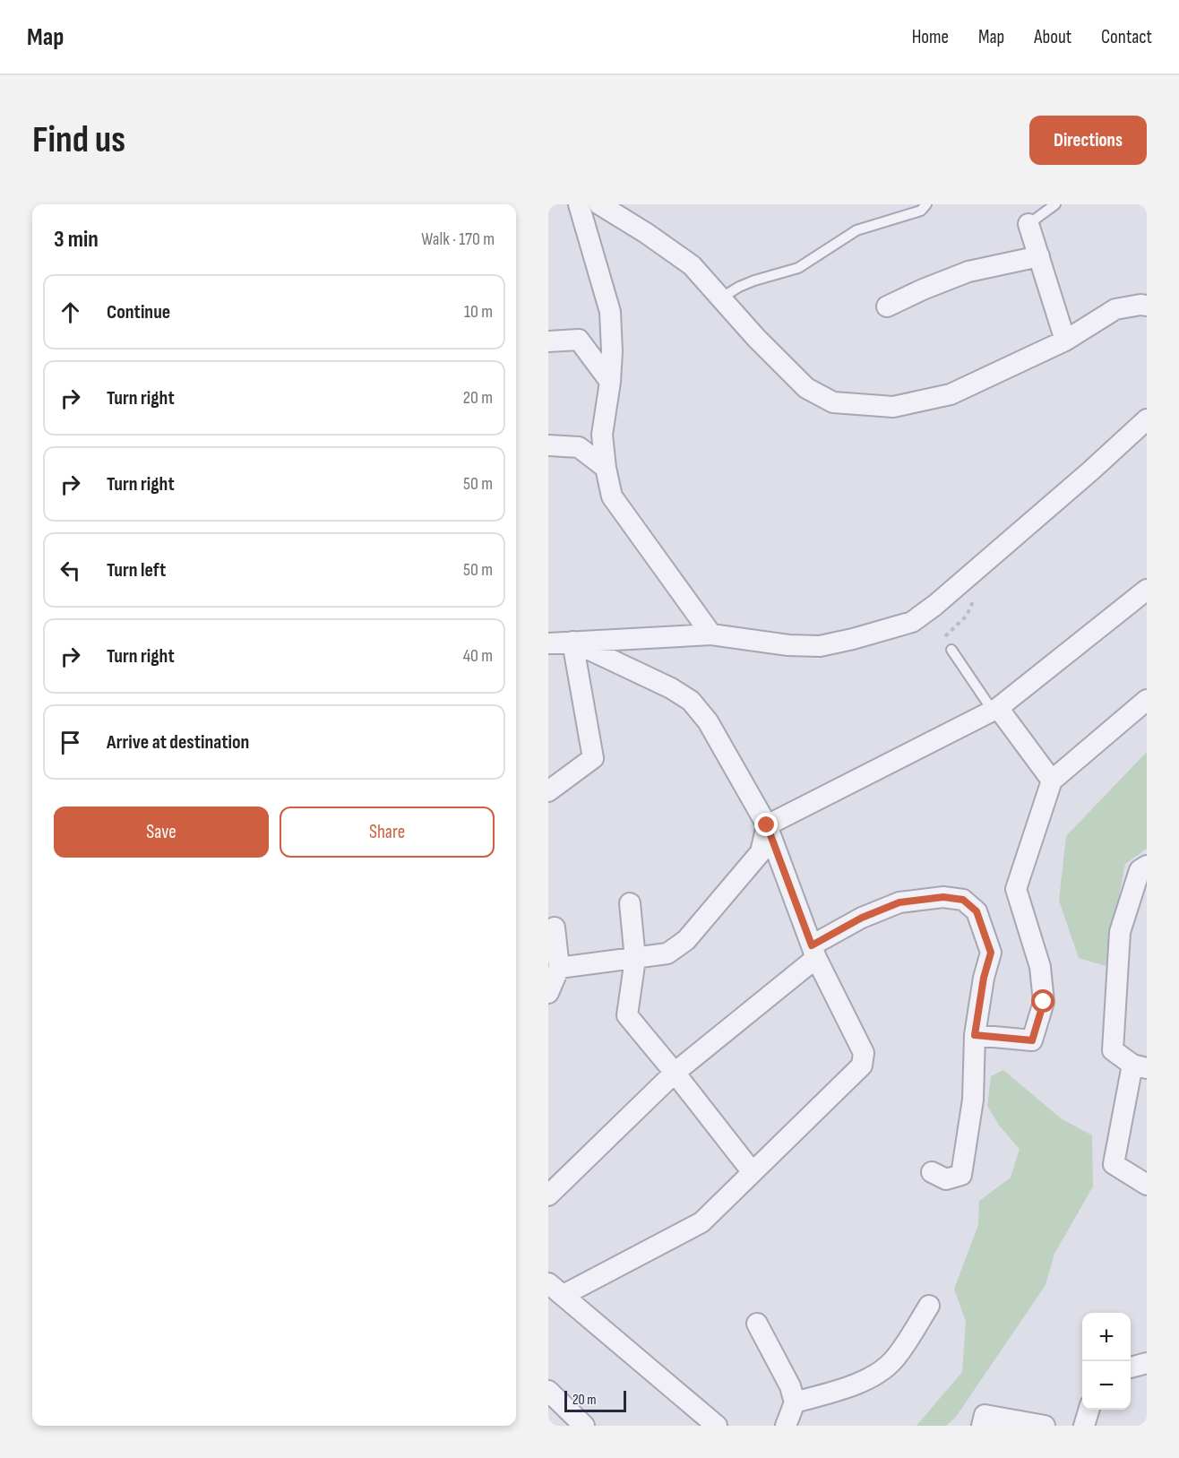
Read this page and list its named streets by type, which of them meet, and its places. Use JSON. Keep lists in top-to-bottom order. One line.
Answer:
{"scale_bar":"20 m","page":{"header":"Map","nav":["Home","Map","About","Contact"],"buttons":["Directions",["Save","Share"]],"title":"Find us","heading":["3 min","Walk · 170 m"],"list":[["Continue","10 m"],["Turn right","20 m"],["Turn right","50 m"],["Turn left","50 m"],["Turn right","40 m"],"Arrive at destination"],"map_buttons":["+","−"],"scale":"20 m"}}
